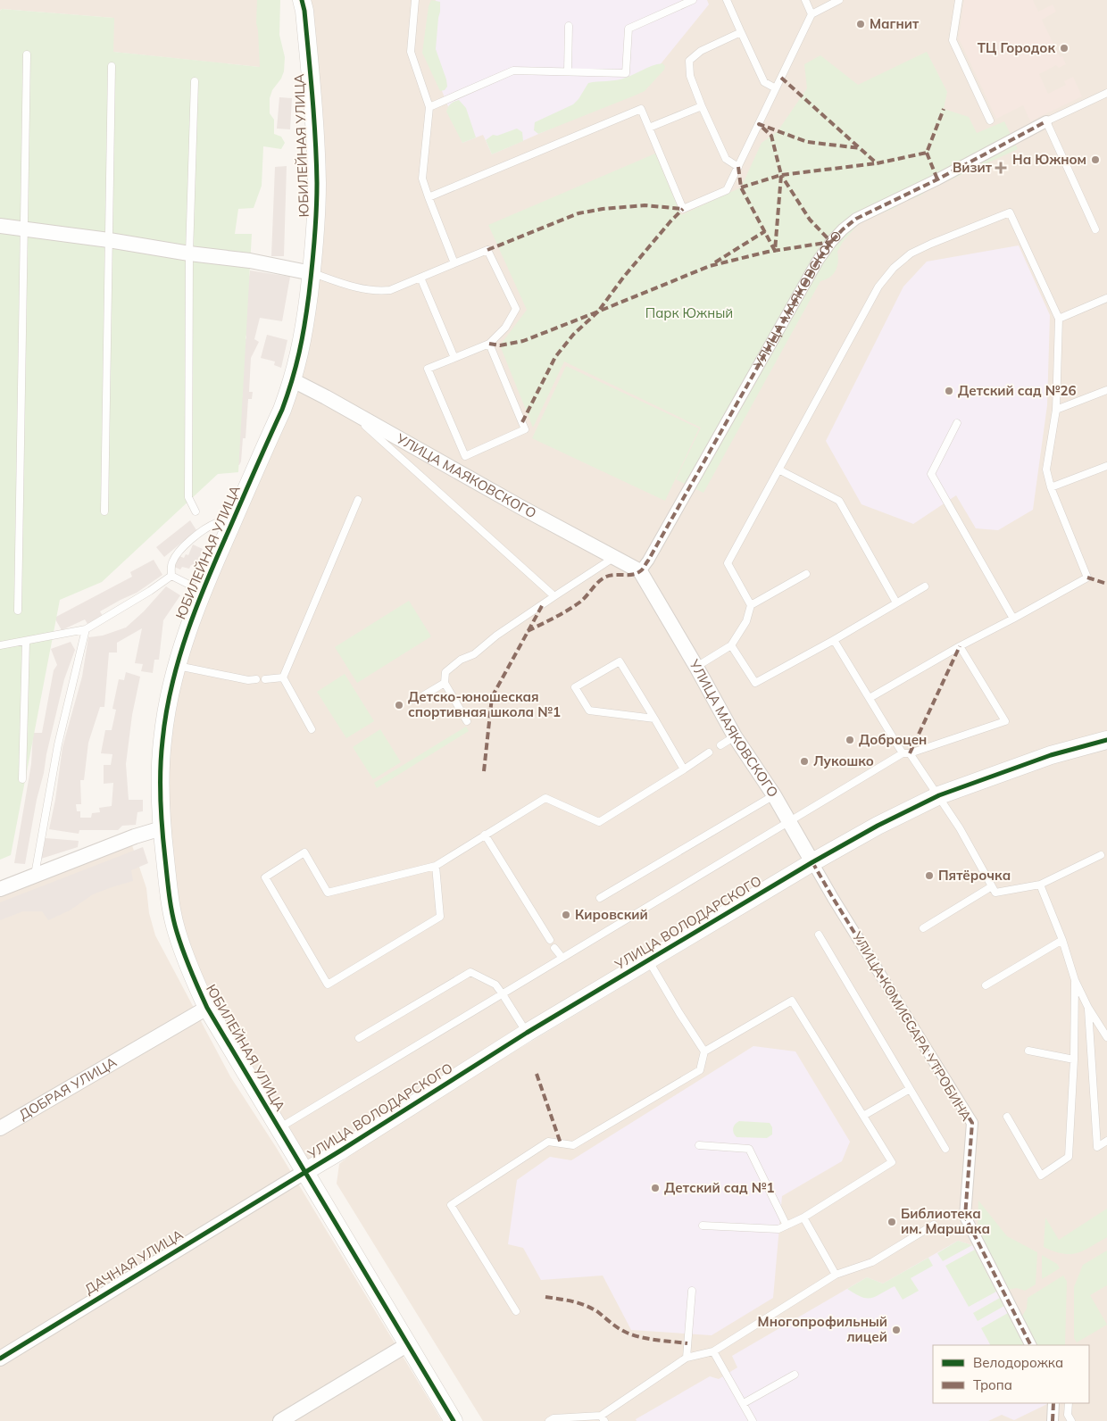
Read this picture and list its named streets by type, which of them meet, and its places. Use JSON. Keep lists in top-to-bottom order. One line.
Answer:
{"streets":{"street":["ЮБИЛЕЙНАЯ УЛИЦА","УЛИЦА МАЯКОВСКОГО","УЛИЦА ВОЛОДАРСКОГО","УЛИЦА КОМИССАРА УТРОБИНА","ДОБРАЯ УЛИЦА","ДАЧНАЯ УЛИЦА"]},"crossings":[["ЮБИЛЕЙНАЯ УЛИЦА","УЛИЦА МАЯКОВСКОГО"],["ЮБИЛЕЙНАЯ УЛИЦА","УЛИЦА ВОЛОДАРСКОГО"],["ЮБИЛЕЙНАЯ УЛИЦА","ДОБРАЯ УЛИЦА"],["ЮБИЛЕЙНАЯ УЛИЦА","ДАЧНАЯ УЛИЦА"],["УЛИЦА МАЯКОВСКОГО","УЛИЦА ВОЛОДАРСКОГО"],["УЛИЦА МАЯКОВСКОГО","УЛИЦА КОМИССАРА УТРОБИНА"],["УЛИЦА ВОЛОДАРСКОГО","УЛИЦА КОМИССАРА УТРОБИНА"],["УЛИЦА ВОЛОДАРСКОГО","ДАЧНАЯ УЛИЦА"]],"parks":["Парк Южный"],"places":{"other":["Магнит","ТЦ Городок","На Южном","Детский сад №26","Детско-юношеская спортивная школа №1","Доброцен","Лукошко","Пятёрочка","Кировский","Детский сад №1","Библиотека им. Маршака","Многопрофильный лицей"],"health":["Визит"]},"legend":["Велодорожка","Тропа"]}
